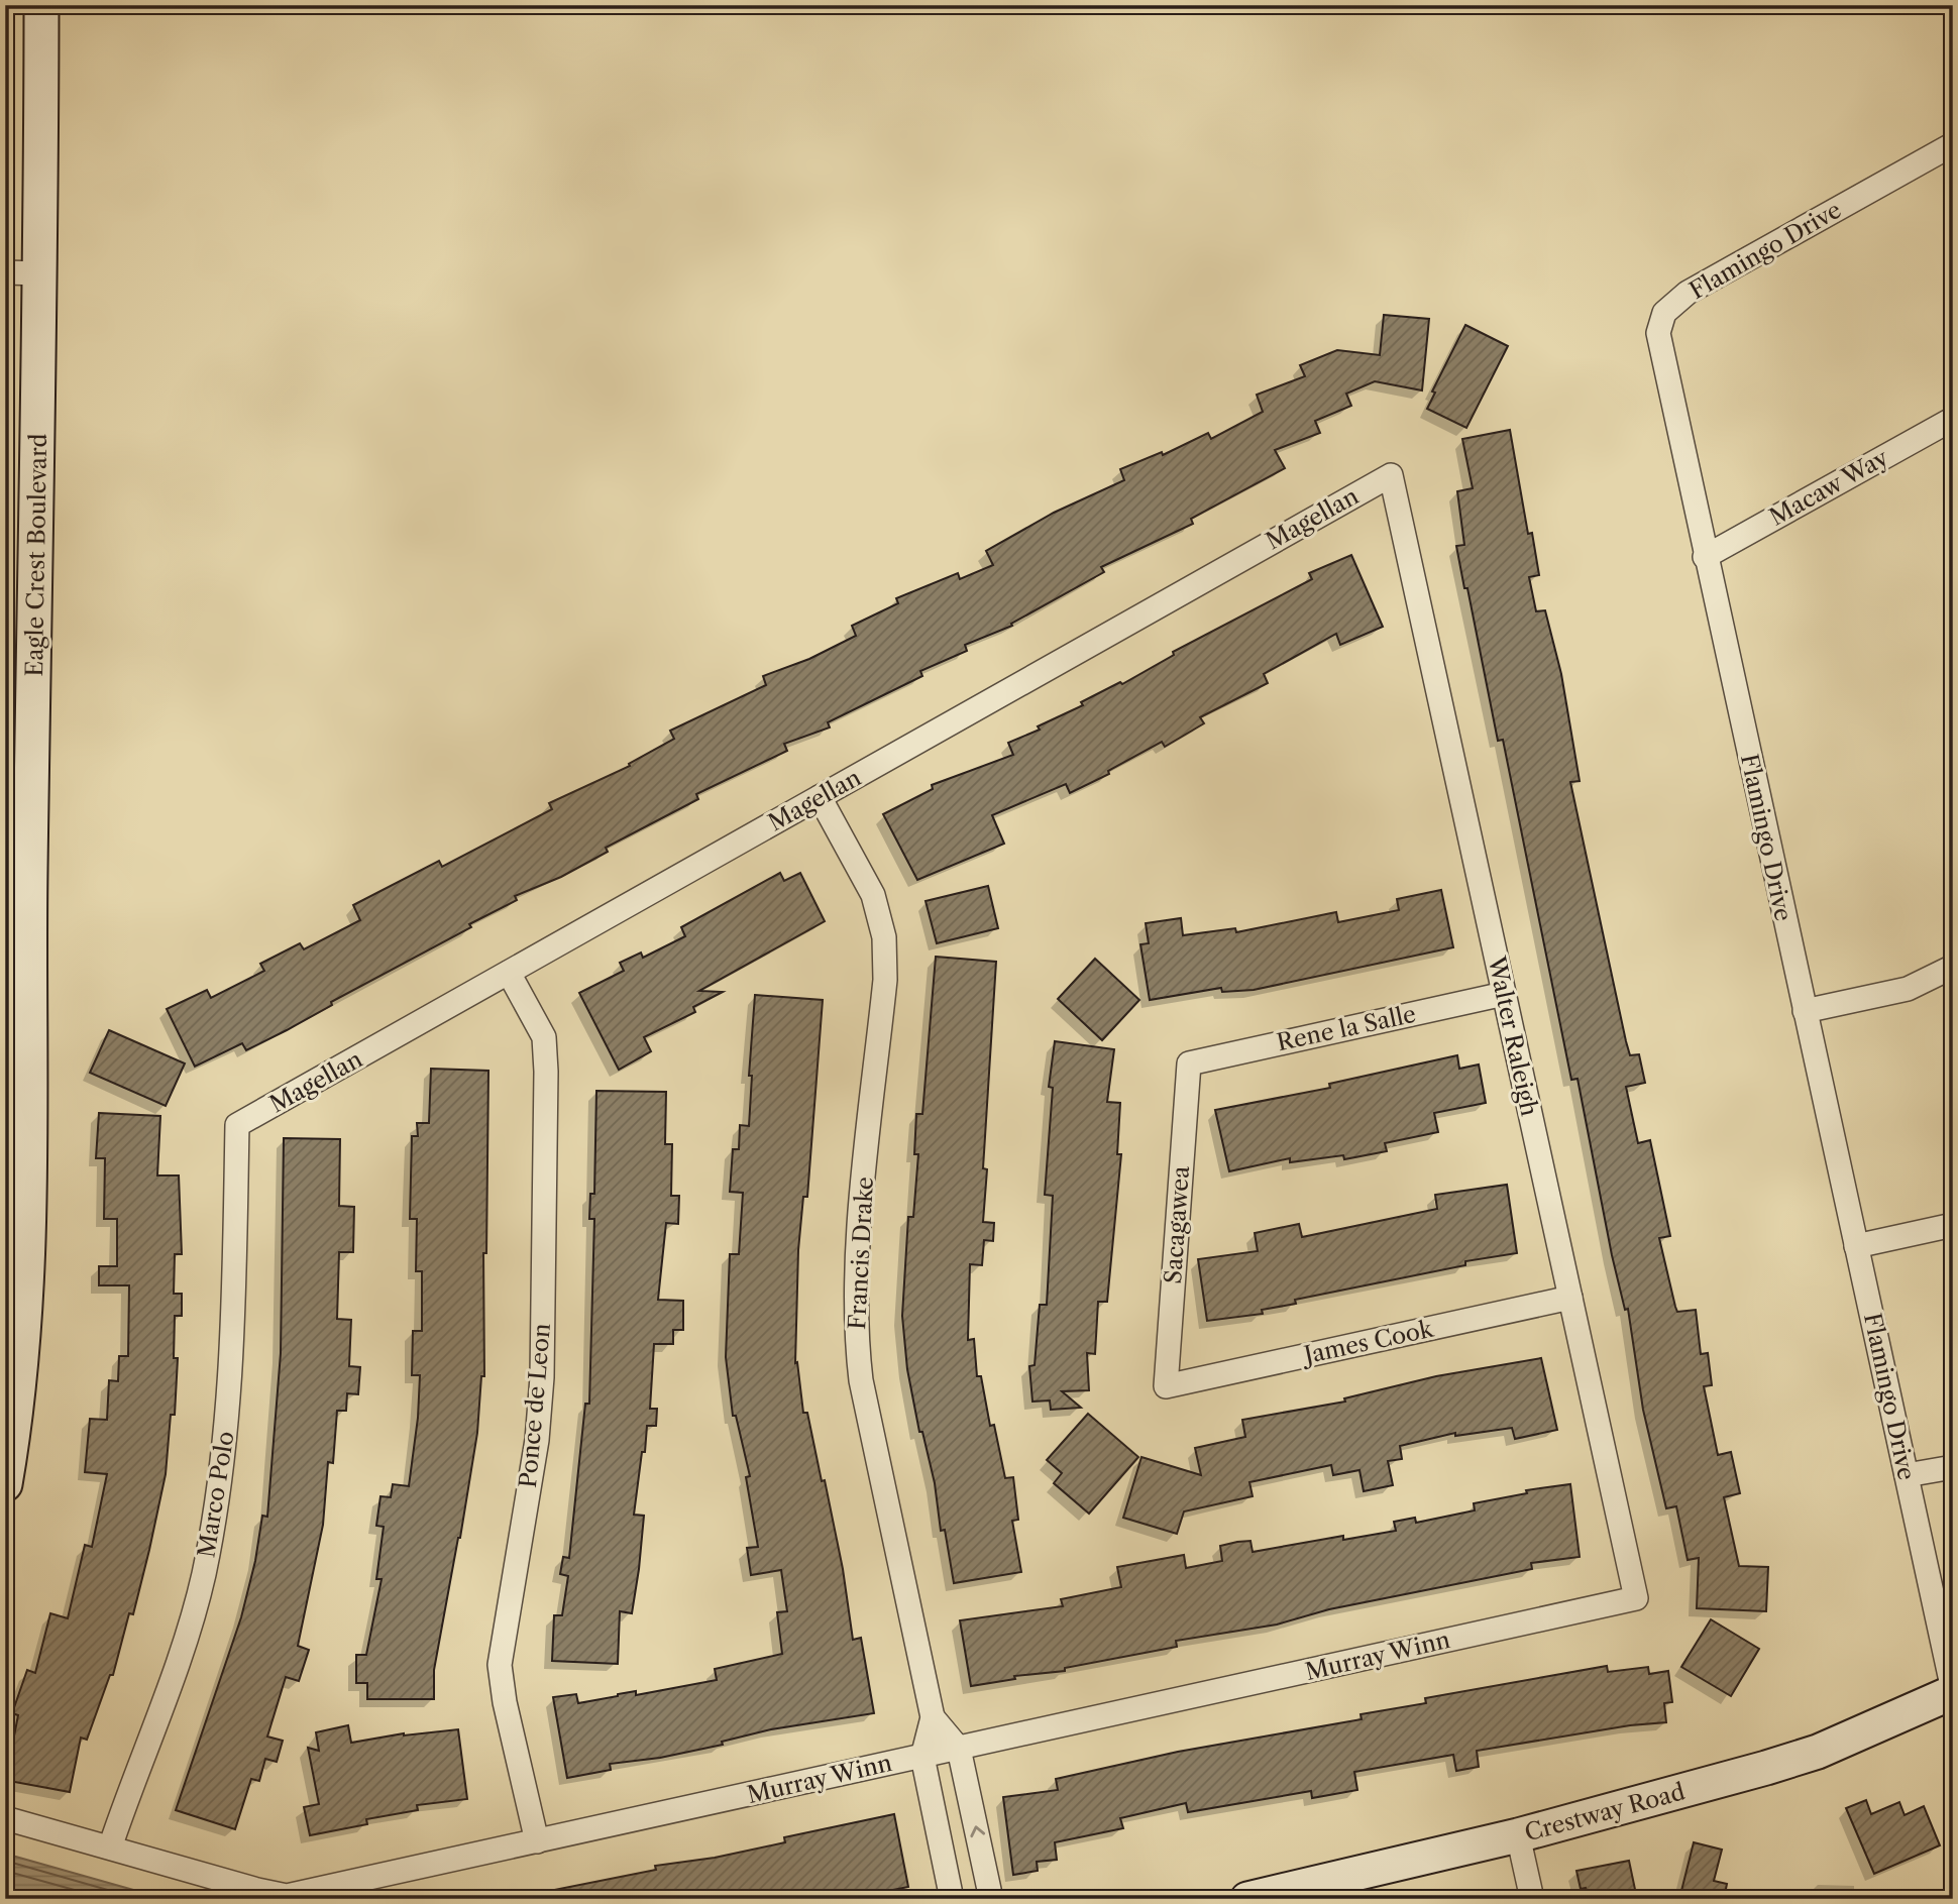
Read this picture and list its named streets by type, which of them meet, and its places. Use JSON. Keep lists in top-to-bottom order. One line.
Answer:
{"streets":{"main road":["Eagle Crest Boulevard","Crestway Road"],"street":["Flamingo Drive","Macaw Way","Magellan","Rene la Salle","Walter Raleigh","Sacagawea","Francis Drake","James Cook","Ponce de Leon","Marco Polo","Murray Winn"]},"crossings":[["Flamingo Drive","Macaw Way"],["Flamingo Drive","Crestway Road"],["Magellan","Walter Raleigh"],["Magellan","Francis Drake"],["Magellan","Ponce de Leon"],["Magellan","Marco Polo"],["Rene la Salle","Walter Raleigh"],["Rene la Salle","Sacagawea"],["Walter Raleigh","James Cook"],["Walter Raleigh","Murray Winn"],["Sacagawea","James Cook"],["Francis Drake","Murray Winn"],["Ponce de Leon","Murray Winn"],["Marco Polo","Murray Winn"]]}
